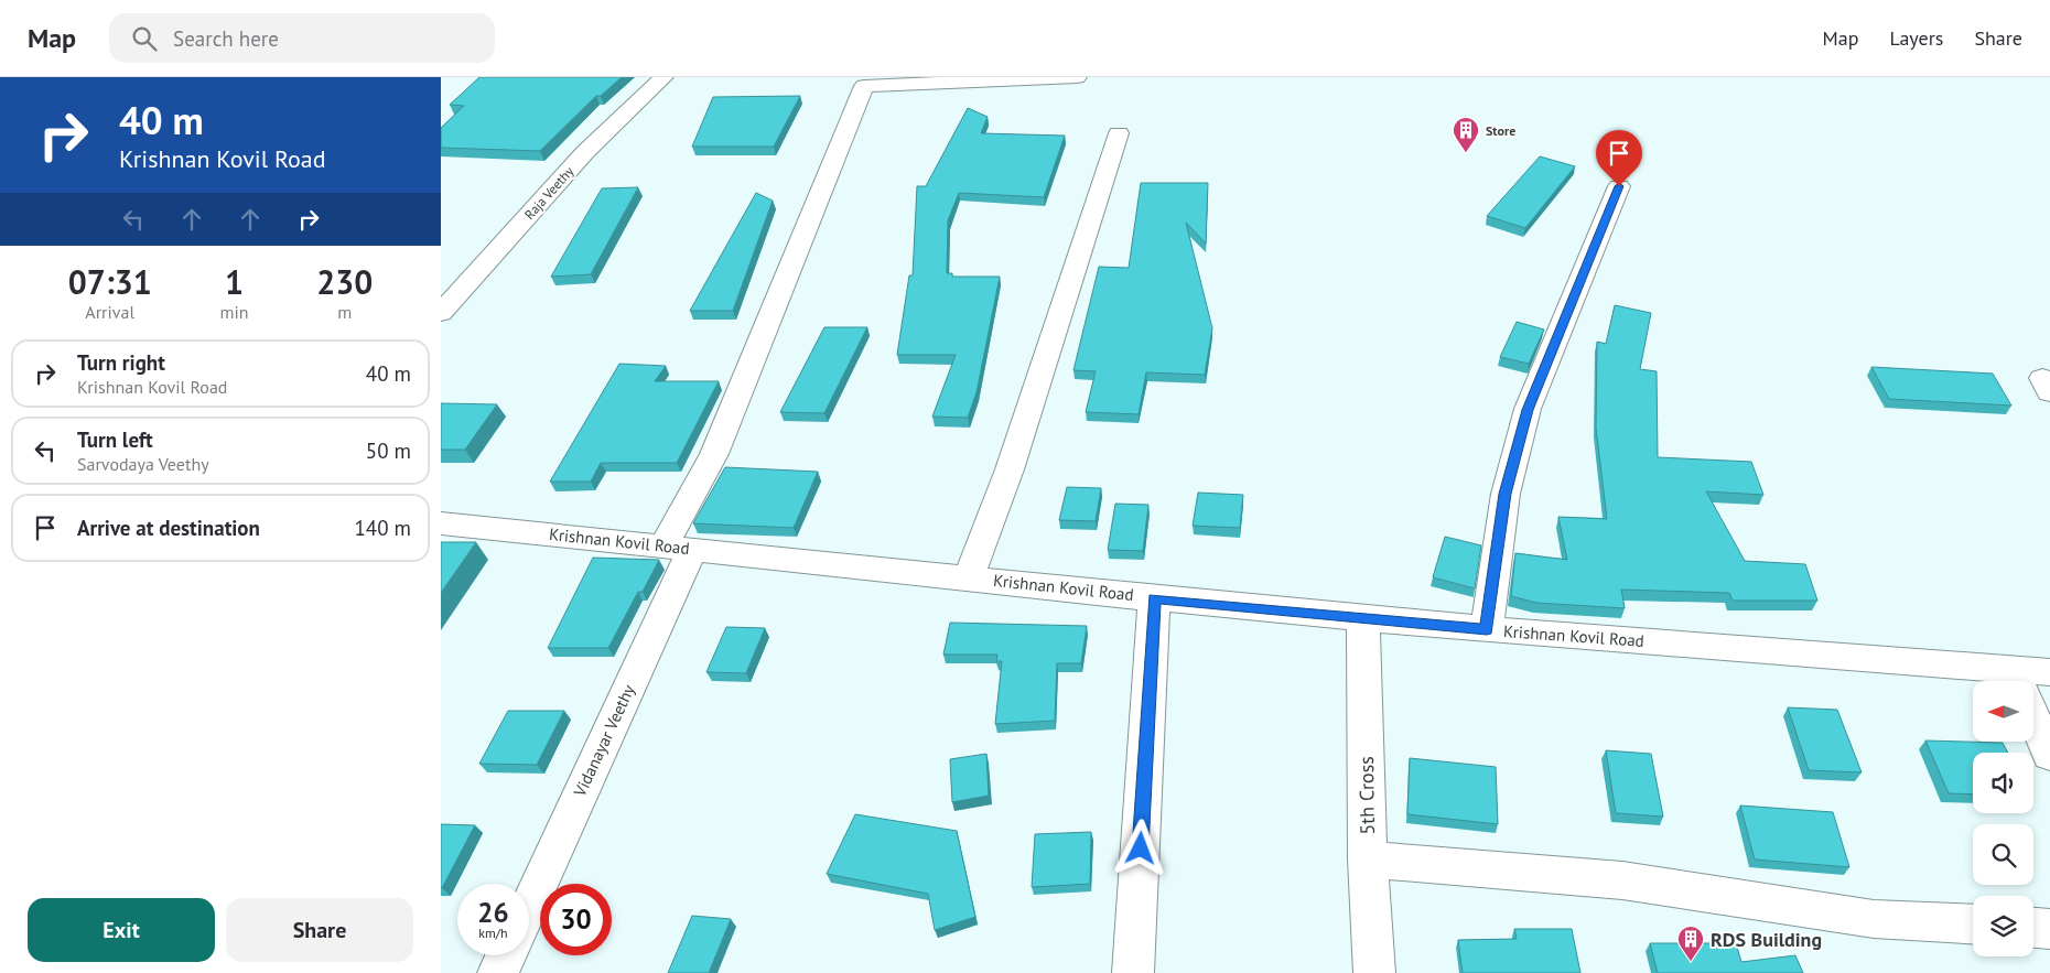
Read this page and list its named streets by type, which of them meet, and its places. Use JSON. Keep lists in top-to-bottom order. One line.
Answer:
{"streets":{"street":["Raja Veethy","Krishnan Kovil Road","Vidanayar Veethy","5th Cross"]},"crossings":[["Krishnan Kovil Road","Vidanayar Veethy"],["Krishnan Kovil Road","5th Cross"]],"places":{"building":["Store","RDS Building"]},"north":"left","page":{"header":"Map","search":"Search here","nav":["Map","Layers","Share"],"turn":["40 m","Krishnan Kovil Road"],"eta":["07:31","Arrival","1","min","230","m"],"list":[{"name":"Turn right","note":"Krishnan Kovil Road","value":"40 m"},{"name":"Turn left","note":"Sarvodaya Veethy","value":"50 m"},{"name":"Arrive at destination","value":"140 m"}],"speed":"26 km/h","limit":"30","buttons":["Exit","Share"]}}
